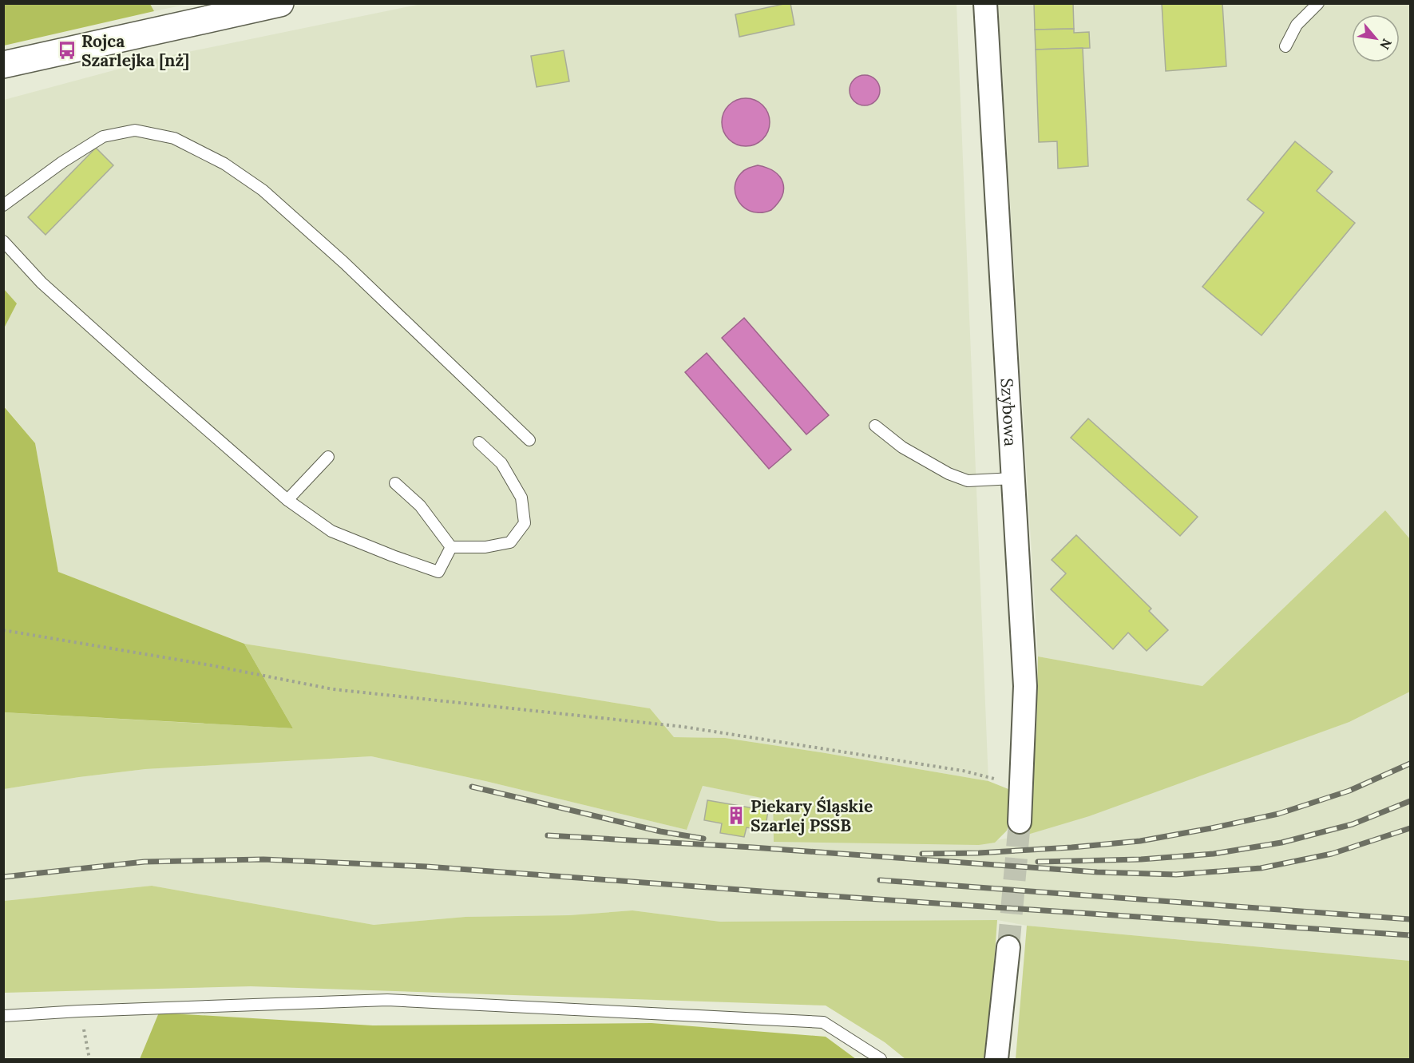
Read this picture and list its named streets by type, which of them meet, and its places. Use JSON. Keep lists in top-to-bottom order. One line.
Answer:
{"streets":{"street":["Szybowa"]},"places":{"bus stop":["Rojca Szarlejka [nż]"],"building":["Piekary Śląskie Szarlej PSSB"]},"north":"bottom right"}
